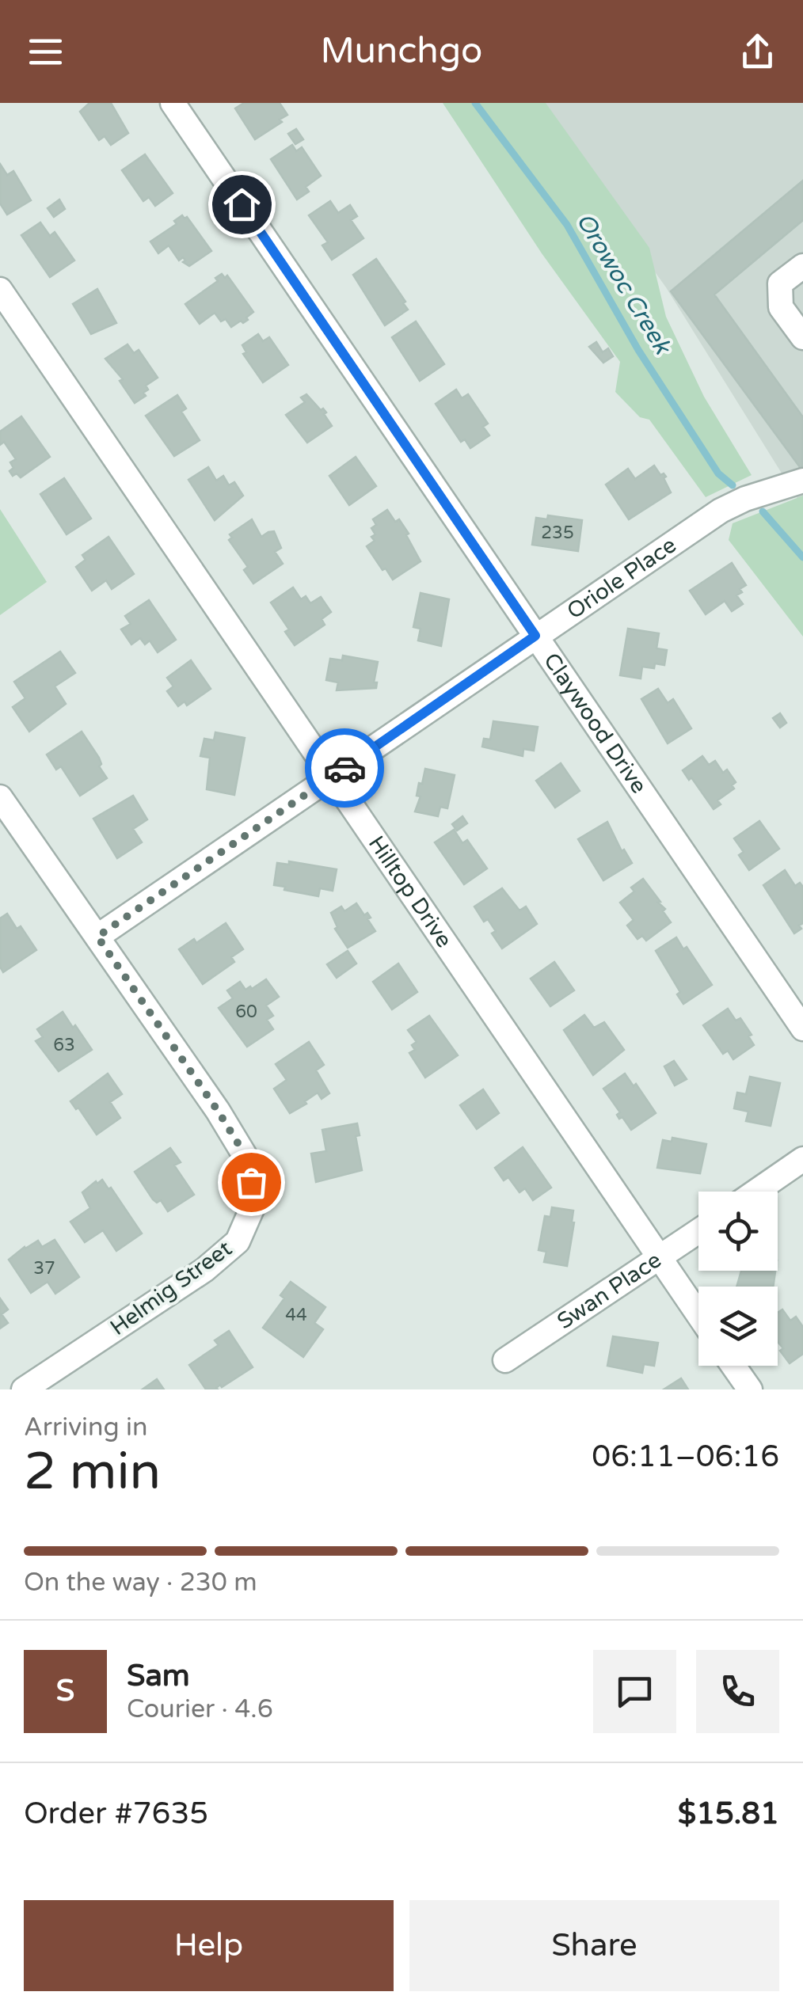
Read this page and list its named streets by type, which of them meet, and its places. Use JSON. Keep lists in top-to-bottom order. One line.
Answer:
{"streets":{"street":["Oriole Place","Claywood Drive","Hilltop Drive","Helmig Street","Swan Place"]},"crossings":[["Oriole Place","Claywood Drive"],["Oriole Place","Hilltop Drive"],["Oriole Place","Helmig Street"],["Hilltop Drive","Swan Place"]],"water":["Orowoc Creek"],"house_numbers":["235","60","63","37","44"],"page":{"header":"Munchgo","heading":["2 min","Arriving in","06:11–06:16"],"panel":["Sam","Courier · 4.6","Order #7635","$15.81"],"bar":"On the way · 230 m","round":"S","buttons":["Help","Share"]}}
